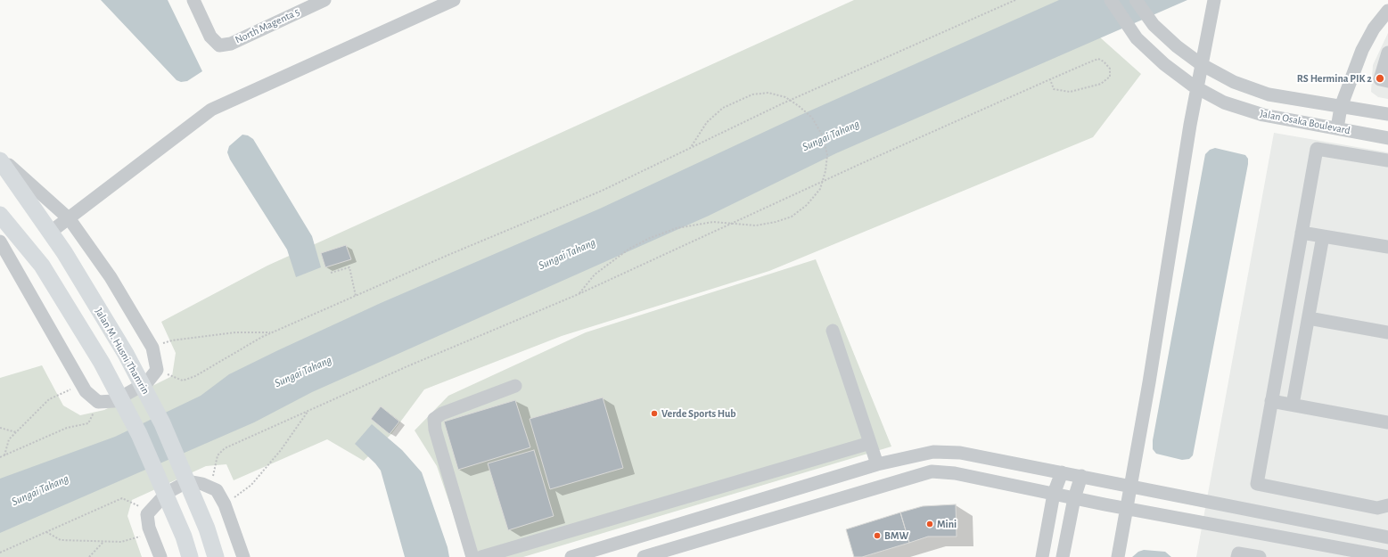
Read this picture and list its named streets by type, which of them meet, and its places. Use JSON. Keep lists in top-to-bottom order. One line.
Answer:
{"streets":{"main road":["Jalan M. Husni Thamrin"],"street":["North Magenta 5","Jalan Osaka Boulevard"]},"water":["Sungai Tahang"],"places":["RS Hermina PIK 2","Verde Sports Hub","Mini","BMW"]}
